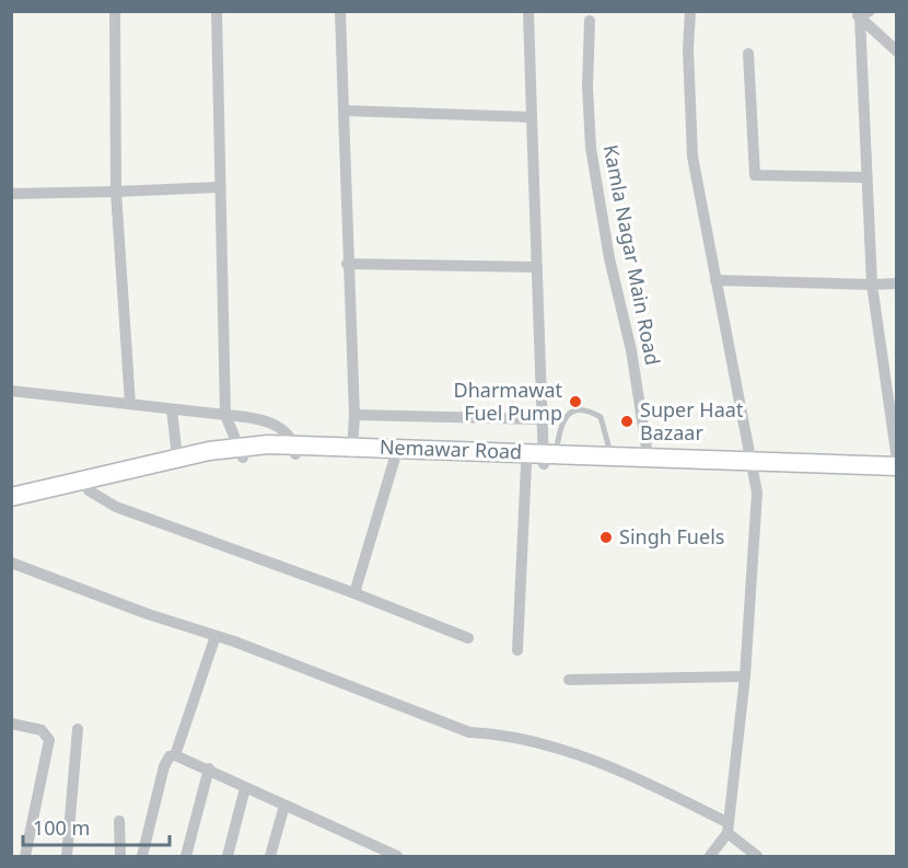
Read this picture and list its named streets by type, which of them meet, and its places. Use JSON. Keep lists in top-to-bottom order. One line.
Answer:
{"streets":{"highway":["Nemawar Road"],"street":["Kamla Nagar Main Road"]},"crossings":[["Kamla Nagar Main Road","Nemawar Road"]],"places":["Dharmawat Fuel Pump","Super Haat Bazaar","Singh Fuels"],"scale_bar":"100 m"}
